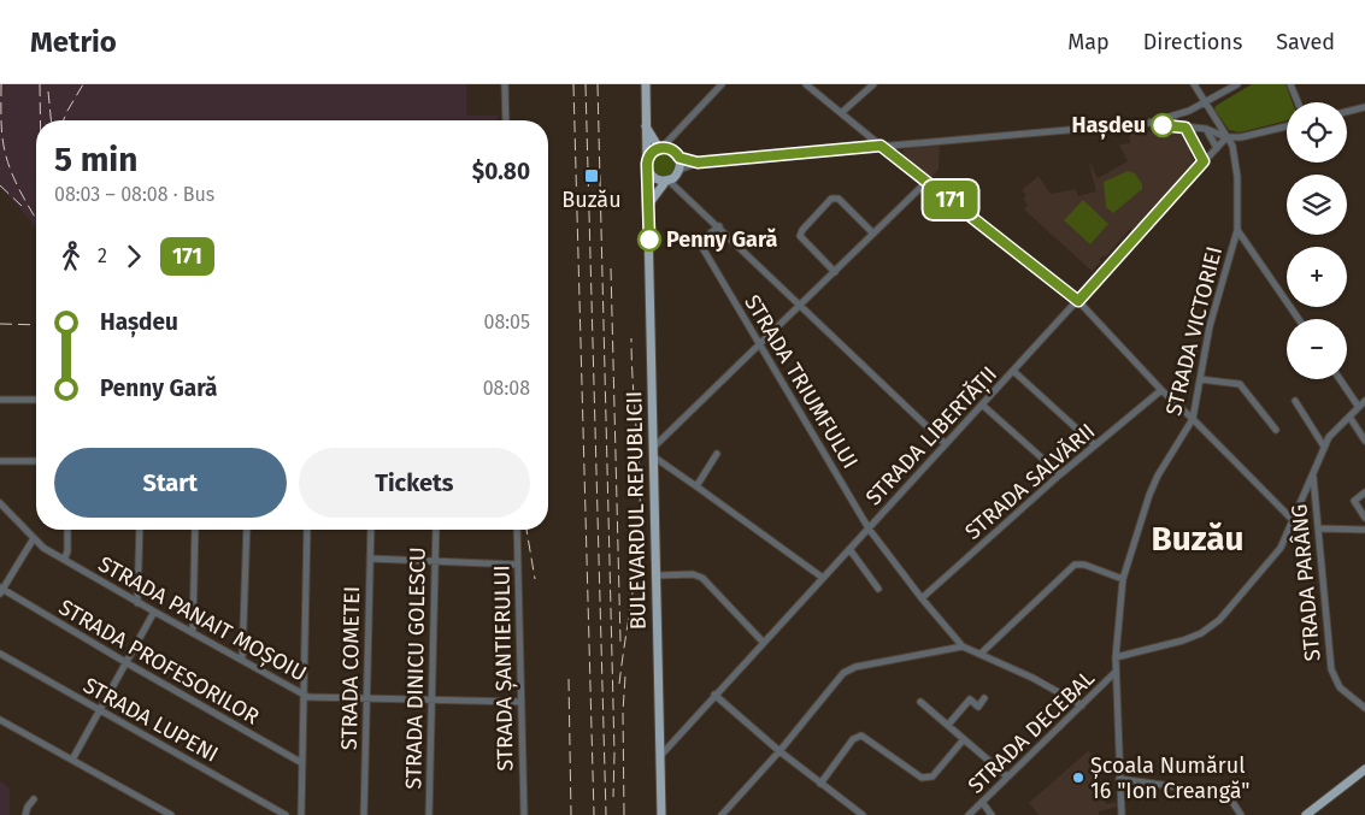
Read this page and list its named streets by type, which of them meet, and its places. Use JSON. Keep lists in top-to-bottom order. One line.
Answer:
{"streets":{"main road":["BULEVARDUL REPUBLICII"],"street":["STRADA VICTORIEI","STRADA TRIUMFULUI","STRADA LIBERTĂȚII","STRADA SALVĂRII","STRADA PARÂNG","STRADA PANAIT MOȘOIU","STRADA PROFESORILOR","STRADA COMETEI","STRADA DINICU GOLESCU","STRADA ȘANTIERULUI","STRADA LUPENI","STRADA DECEBAL"]},"crossings":[["STRADA VICTORIEI","STRADA LIBERTĂȚII"],["STRADA VICTORIEI","STRADA DECEBAL"],["STRADA TRIUMFULUI","STRADA LIBERTĂȚII"],["STRADA TRIUMFULUI","STRADA SALVĂRII"],["STRADA LIBERTĂȚII","BULEVARDUL REPUBLICII"],["STRADA PANAIT MOȘOIU","STRADA COMETEI"],["STRADA PANAIT MOȘOIU","STRADA DINICU GOLESCU"],["STRADA PANAIT MOȘOIU","STRADA ȘANTIERULUI"]],"districts":["Buzău"],"places":{"other":["Hașdeu","Penny Gară","Școala Numărul 16 \"Ion Creangă\""],"transit":["Buzău"]},"lines":["bus line 171"],"page":{"header":"Metrio","nav":["Map","Directions","Saved"],"on_map":"171","map_buttons":["+","−"],"heading":["5 min","08:03 – 08:08 · Bus","$0.80"],"legs":["2","171"],"list":[{"name":"Hașdeu","value":"08:05"},{"name":"Penny Gară","value":"08:08"}],"buttons":["Start","Tickets"]}}
